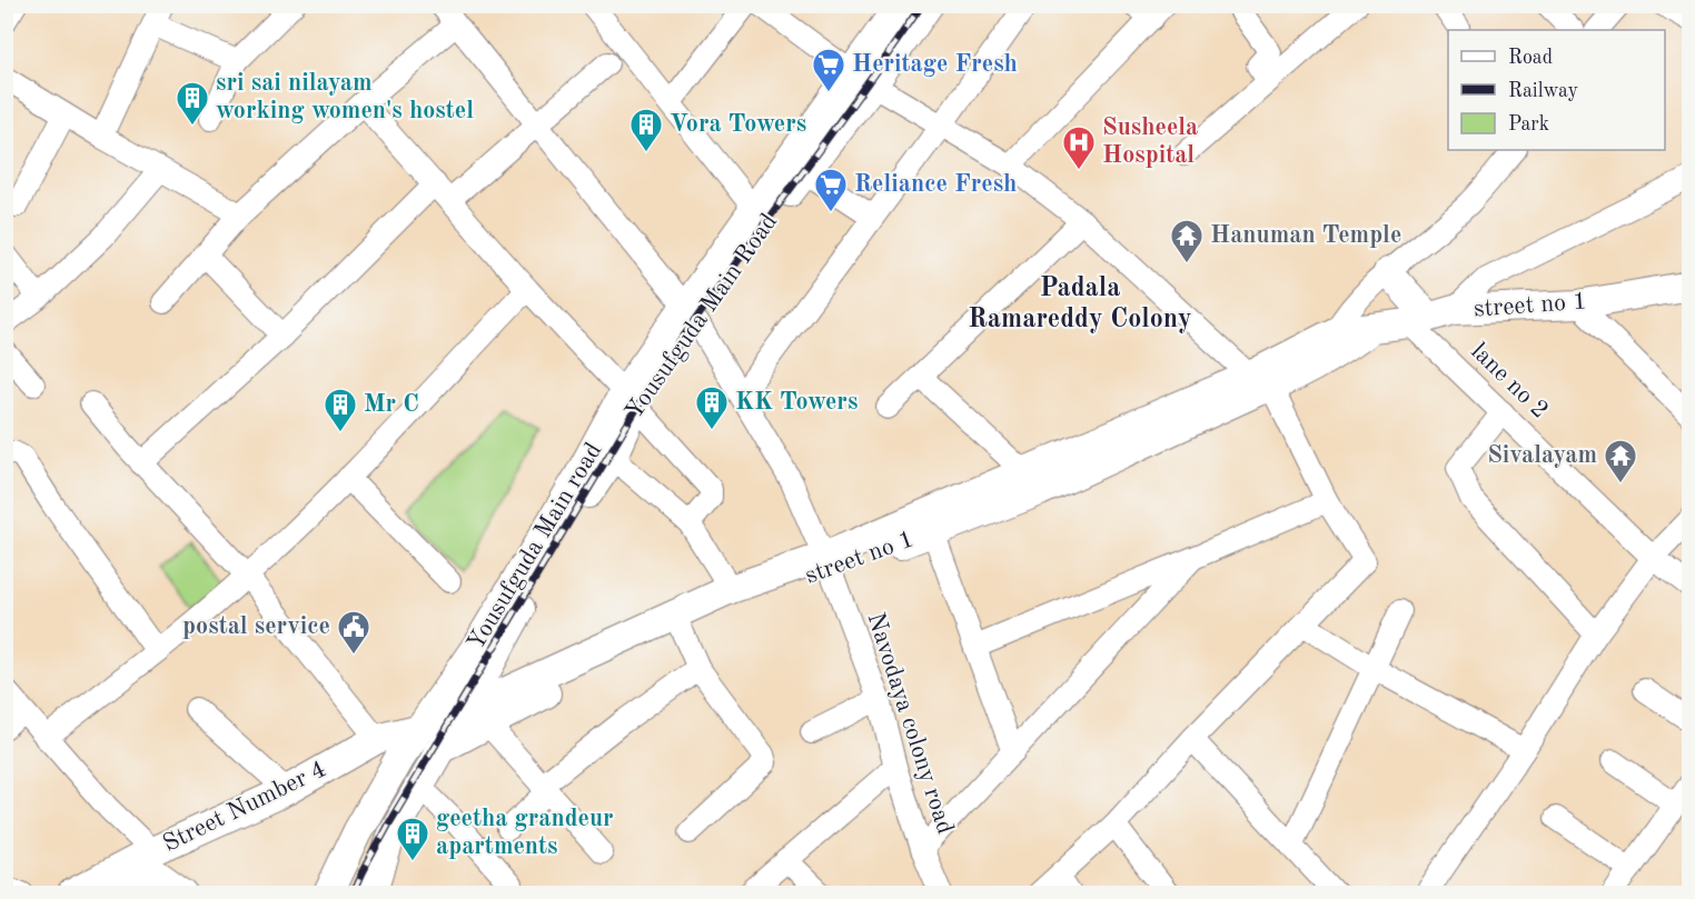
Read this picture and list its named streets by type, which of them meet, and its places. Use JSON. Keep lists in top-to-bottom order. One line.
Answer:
{"streets":{"main road":["street no 1","Yousufguda Main Road","Yousufguda Main road","Street Number 4"],"street":["lane no 2","Navodaya colony road"]},"crossings":[["street no 1","Yousufguda Main Road"],["street no 1","lane no 2"],["street no 1","Yousufguda Main road"],["street no 1","Navodaya colony road"],["street no 1","Street Number 4"],["Yousufguda Main Road","Yousufguda Main road"],["Yousufguda Main Road","Navodaya colony road"],["Yousufguda Main road","Navodaya colony road"],["Yousufguda Main road","Street Number 4"]],"districts":["Padala Ramareddy Colony"],"places":{"supermarket":["Heritage Fresh","Reliance Fresh"],"building":["sri sai nilayam working women's hostel","Vora Towers","KK Towers","Mr C","geetha grandeur apartments"],"hospital":["Susheela Hospital"],"temple":["Hanuman Temple","Sivalayam"],"public building":["postal service"]},"legend":["Road","Railway","Park"]}
